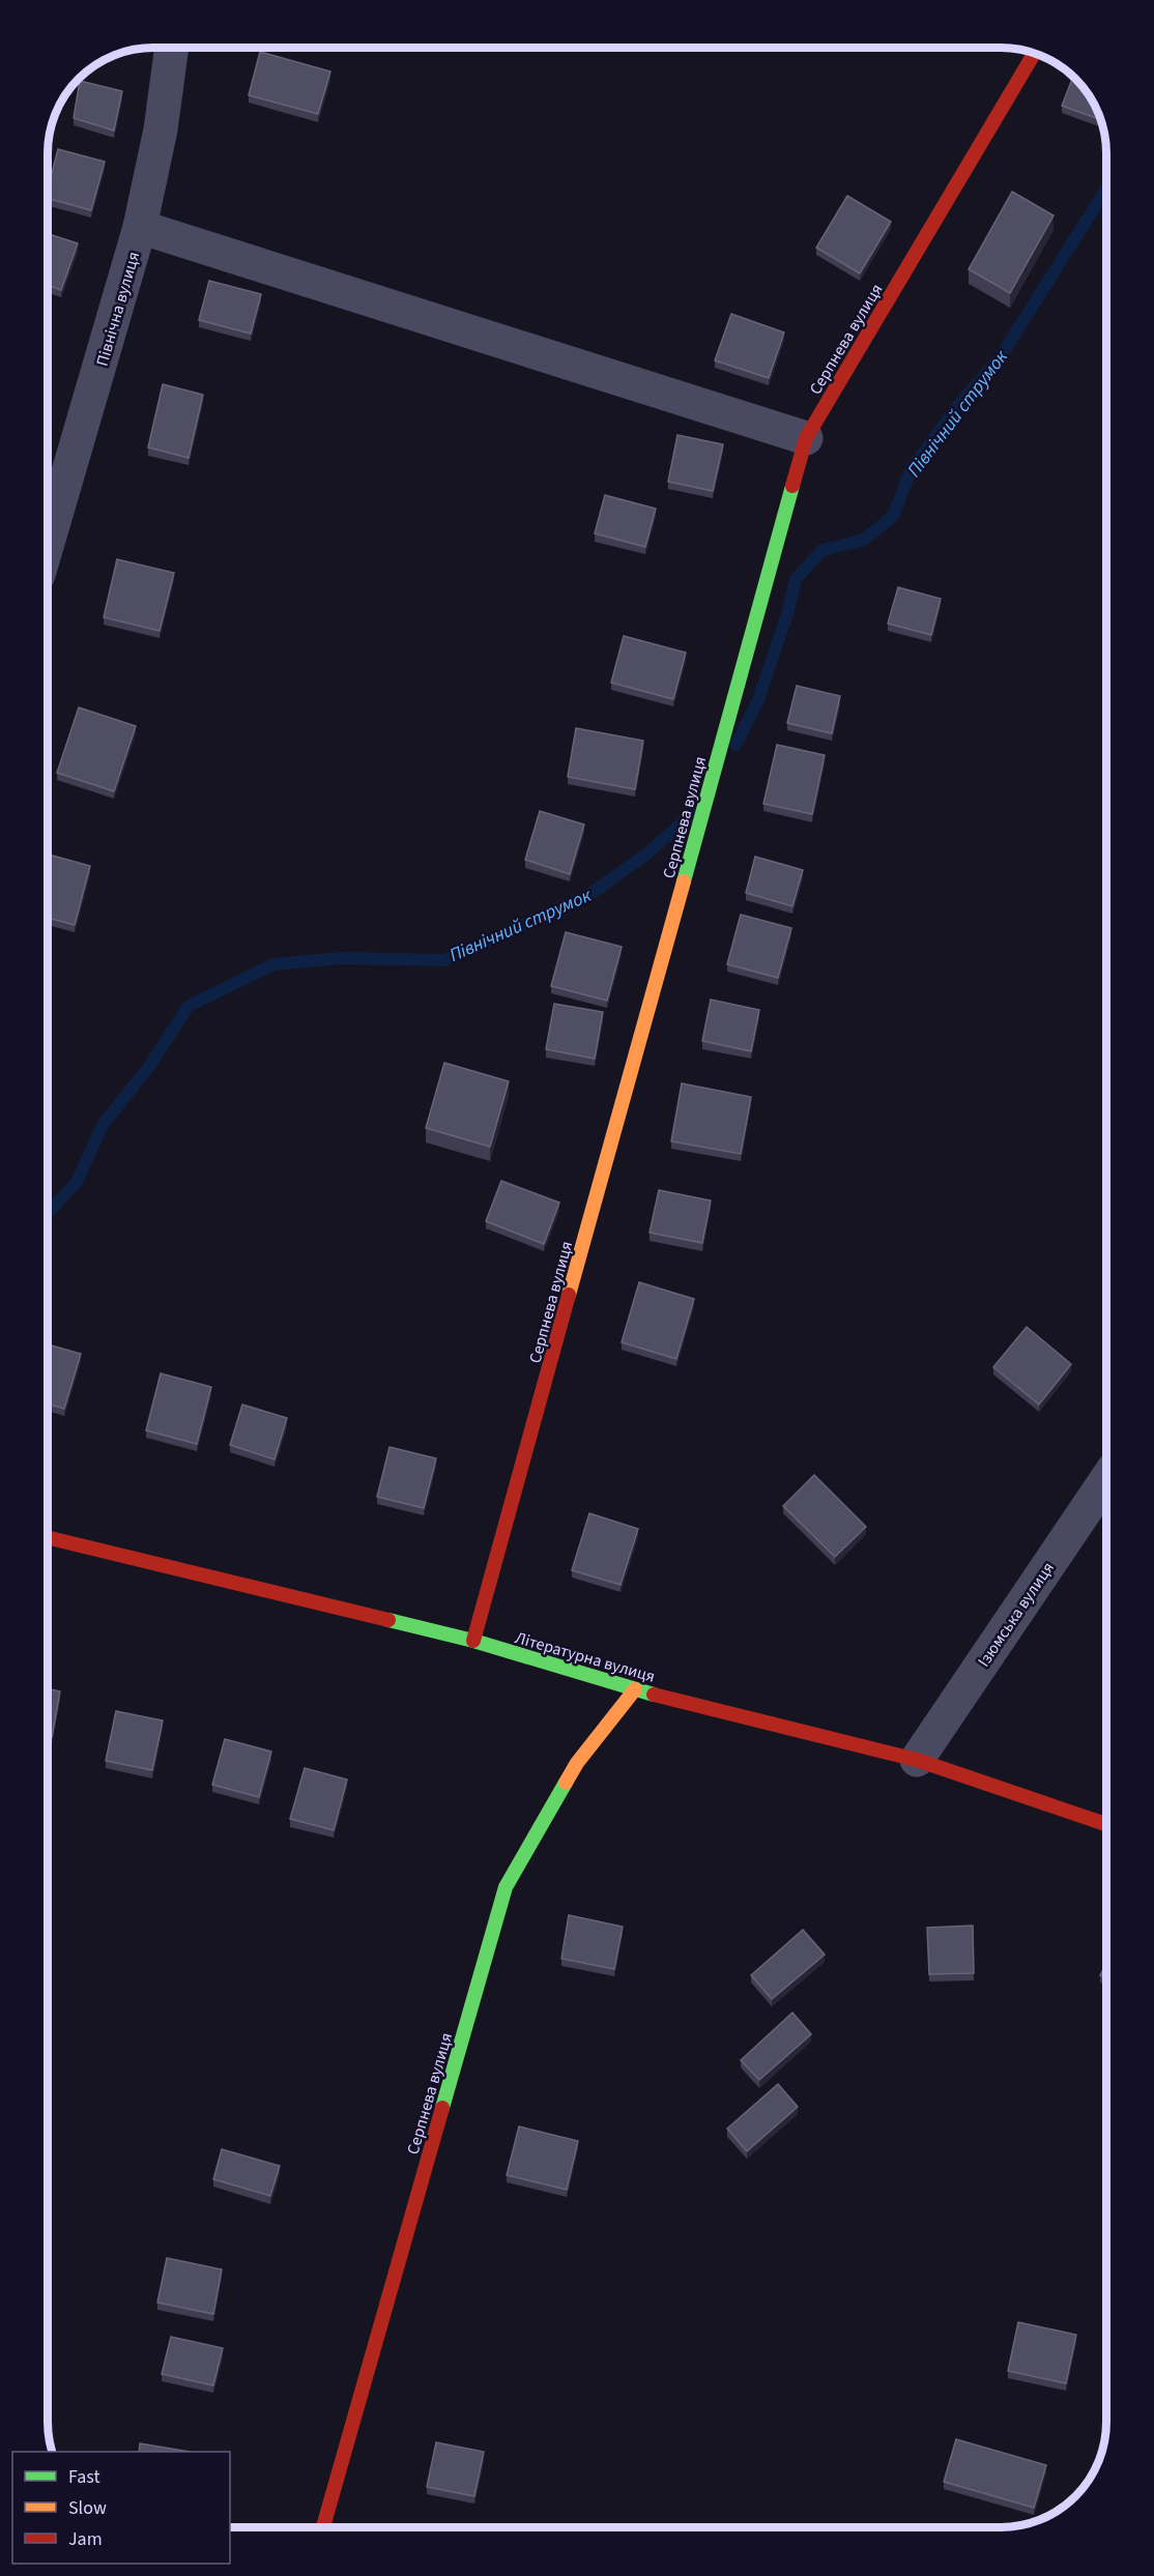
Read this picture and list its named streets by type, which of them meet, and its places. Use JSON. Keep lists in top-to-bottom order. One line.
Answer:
{"streets":{"street":["Північна вулиця","Серпнева вулиця","Ізюмська вулиця","Літературна вулиця"]},"crossings":[["Серпнева вулиця","Літературна вулиця"],["Ізюмська вулиця","Літературна вулиця"]],"water":["Північний струмок"],"legend":["Fast","Slow","Jam"]}
